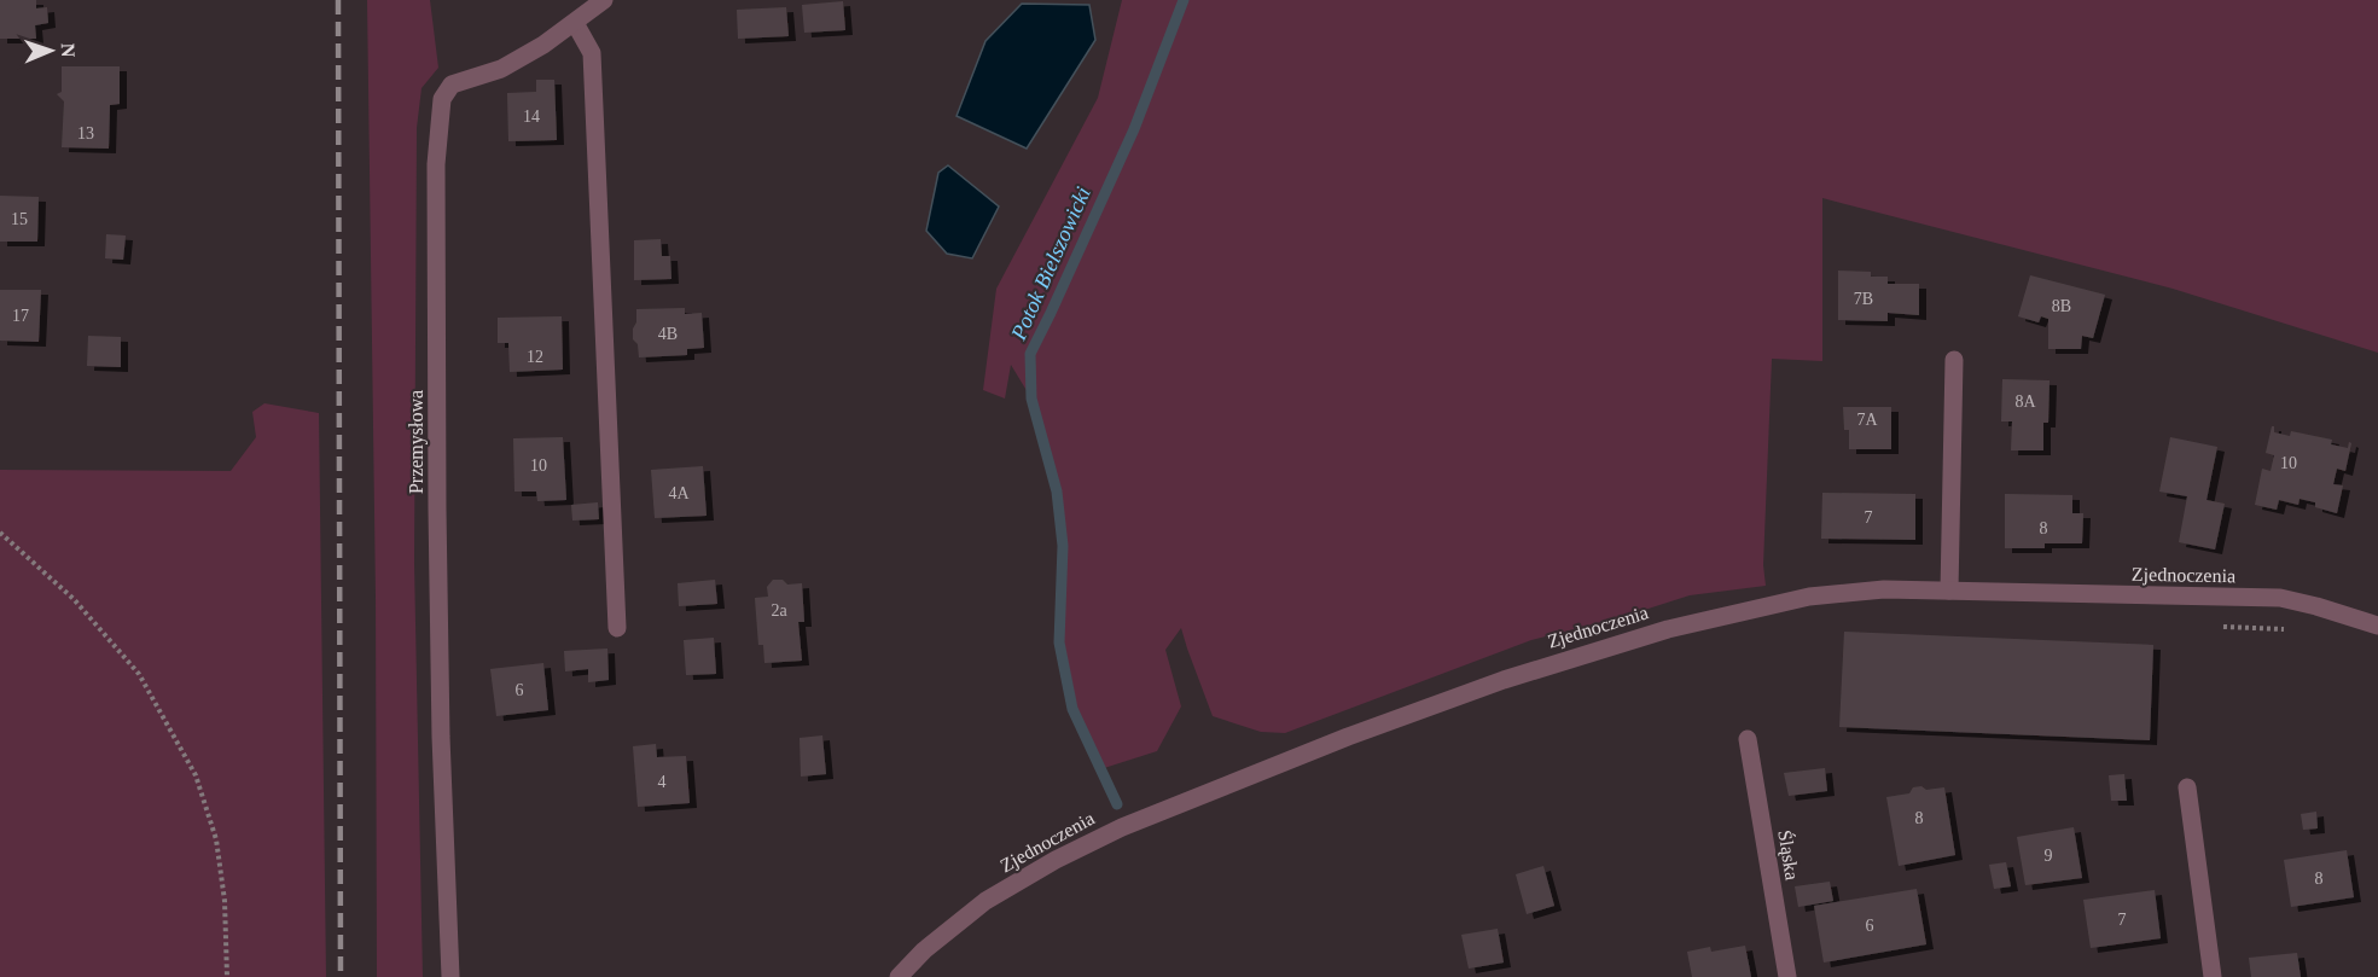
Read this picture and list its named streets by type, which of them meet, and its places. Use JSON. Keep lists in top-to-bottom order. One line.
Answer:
{"streets":{"street":["Przemysłowa","Zjednoczenia","Śląska"]},"water":["Potok Bielszowicki"],"house_numbers":["14","13","15","7B","8B","17","4B","12","8A","7A","10","10","4A","7","8","2a","6","4","8","9","8","7","6"],"north":"right"}
